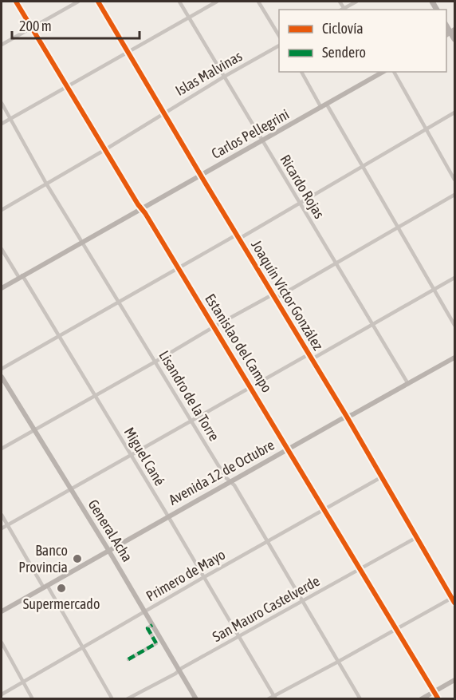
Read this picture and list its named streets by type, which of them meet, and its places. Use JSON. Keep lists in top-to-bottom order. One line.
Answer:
{"streets":{"street":["Islas Malvinas","Carlos Pellegrini","Ricardo Rojas","Joaquín Víctor González","Estanislao del Campo","Lisandro de la Torre","Miguel Cané","Avenida 12 de Octubre","General Acha","Primero de Mayo","San Mauro Castelverde"]},"crossings":[["Islas Malvinas","Ricardo Rojas"],["Islas Malvinas","Joaquín Víctor González"],["Islas Malvinas","Estanislao del Campo"],["Islas Malvinas","Lisandro de la Torre"],["Carlos Pellegrini","Ricardo Rojas"],["Carlos Pellegrini","Joaquín Víctor González"],["Carlos Pellegrini","Estanislao del Campo"],["Carlos Pellegrini","Lisandro de la Torre"],["Carlos Pellegrini","Miguel Cané"],["Ricardo Rojas","Avenida 12 de Octubre"],["Joaquín Víctor González","Avenida 12 de Octubre"],["Joaquín Víctor González","Primero de Mayo"],["Joaquín Víctor González","San Mauro Castelverde"],["Estanislao del Campo","Avenida 12 de Octubre"],["Estanislao del Campo","Primero de Mayo"],["Estanislao del Campo","San Mauro Castelverde"],["Lisandro de la Torre","Avenida 12 de Octubre"],["Lisandro de la Torre","Primero de Mayo"],["Lisandro de la Torre","San Mauro Castelverde"],["Miguel Cané","Avenida 12 de Octubre"],["Miguel Cané","Primero de Mayo"],["Miguel Cané","San Mauro Castelverde"],["Avenida 12 de Octubre","General Acha"],["General Acha","Primero de Mayo"],["General Acha","San Mauro Castelverde"]],"places":["Banco Provincia","Supermercado"],"legend":["Ciclovía","Sendero"],"scale_bar":"200 m"}
